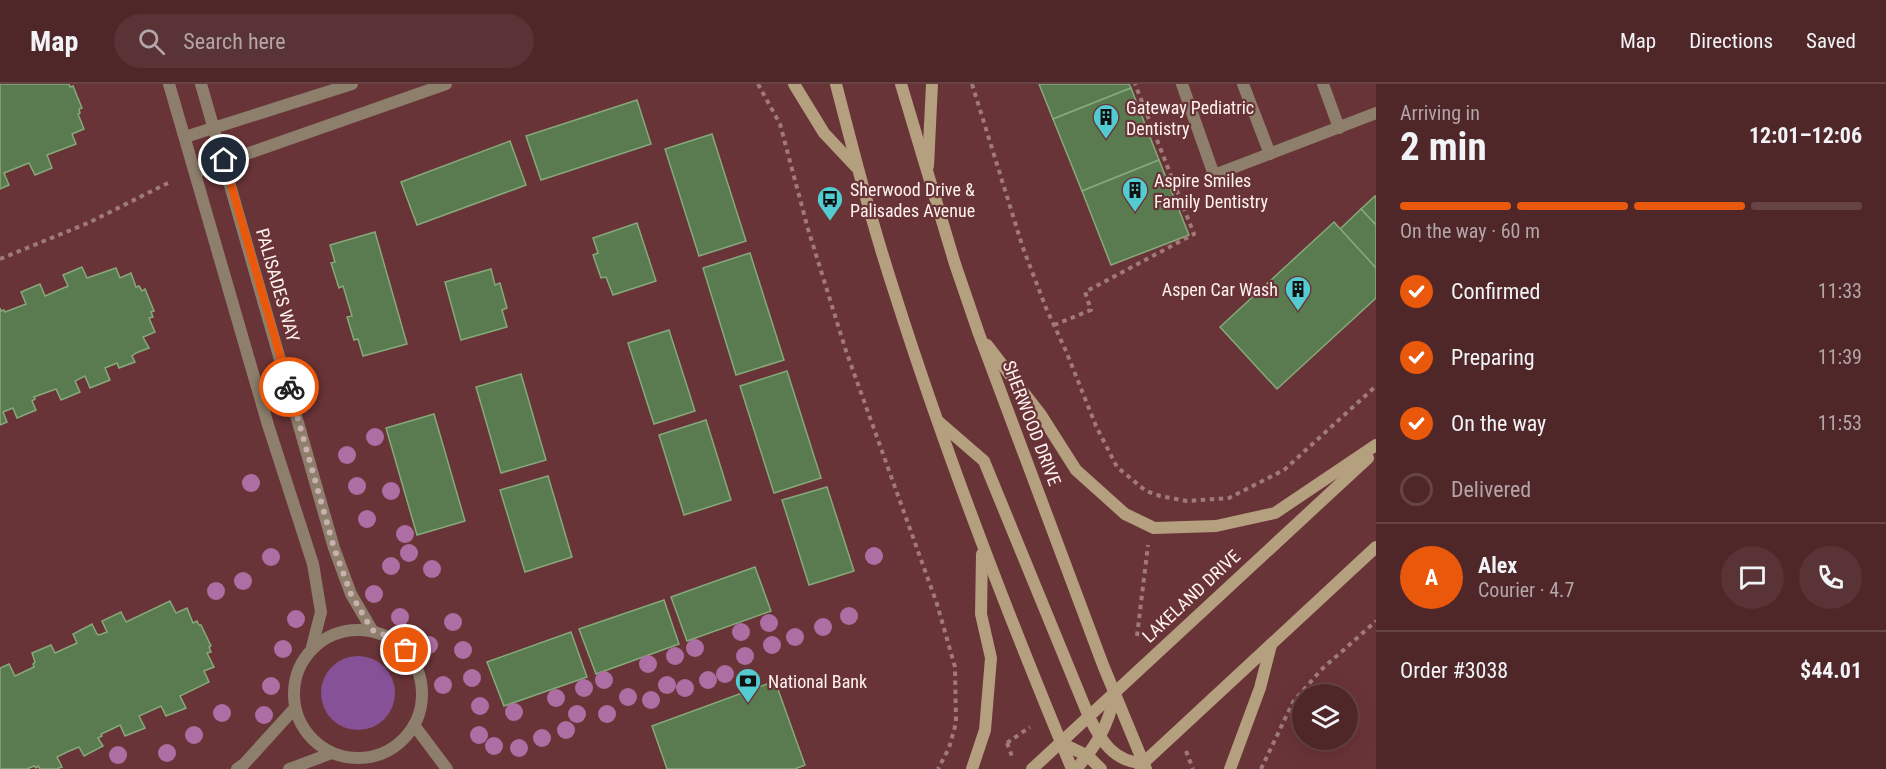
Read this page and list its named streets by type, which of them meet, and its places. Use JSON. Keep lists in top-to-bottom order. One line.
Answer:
{"streets":{"main road":["SHERWOOD DRIVE","LAKELAND DRIVE"],"street":["PALISADES WAY"]},"crossings":[["SHERWOOD DRIVE","LAKELAND DRIVE"]],"places":{"building":["Gateway Pediatric Dentistry","Aspire Smiles Family Dentistry","Aspen Car Wash"],"bus stop":["Sherwood Drive & Palisades Avenue"],"bank":["National Bank"]},"page":{"header":"Map","search":"Search here","nav":["Map","Directions","Saved"],"heading":["2 min","Arriving in","12:01–12:06"],"panel":["Alex","Courier · 4.7","Order #3038","$44.01"],"bar":"On the way · 60 m","list":[["Confirmed","11:33"],["Preparing","11:39"],["On the way","11:53"],"Delivered"],"round":"A"}}
